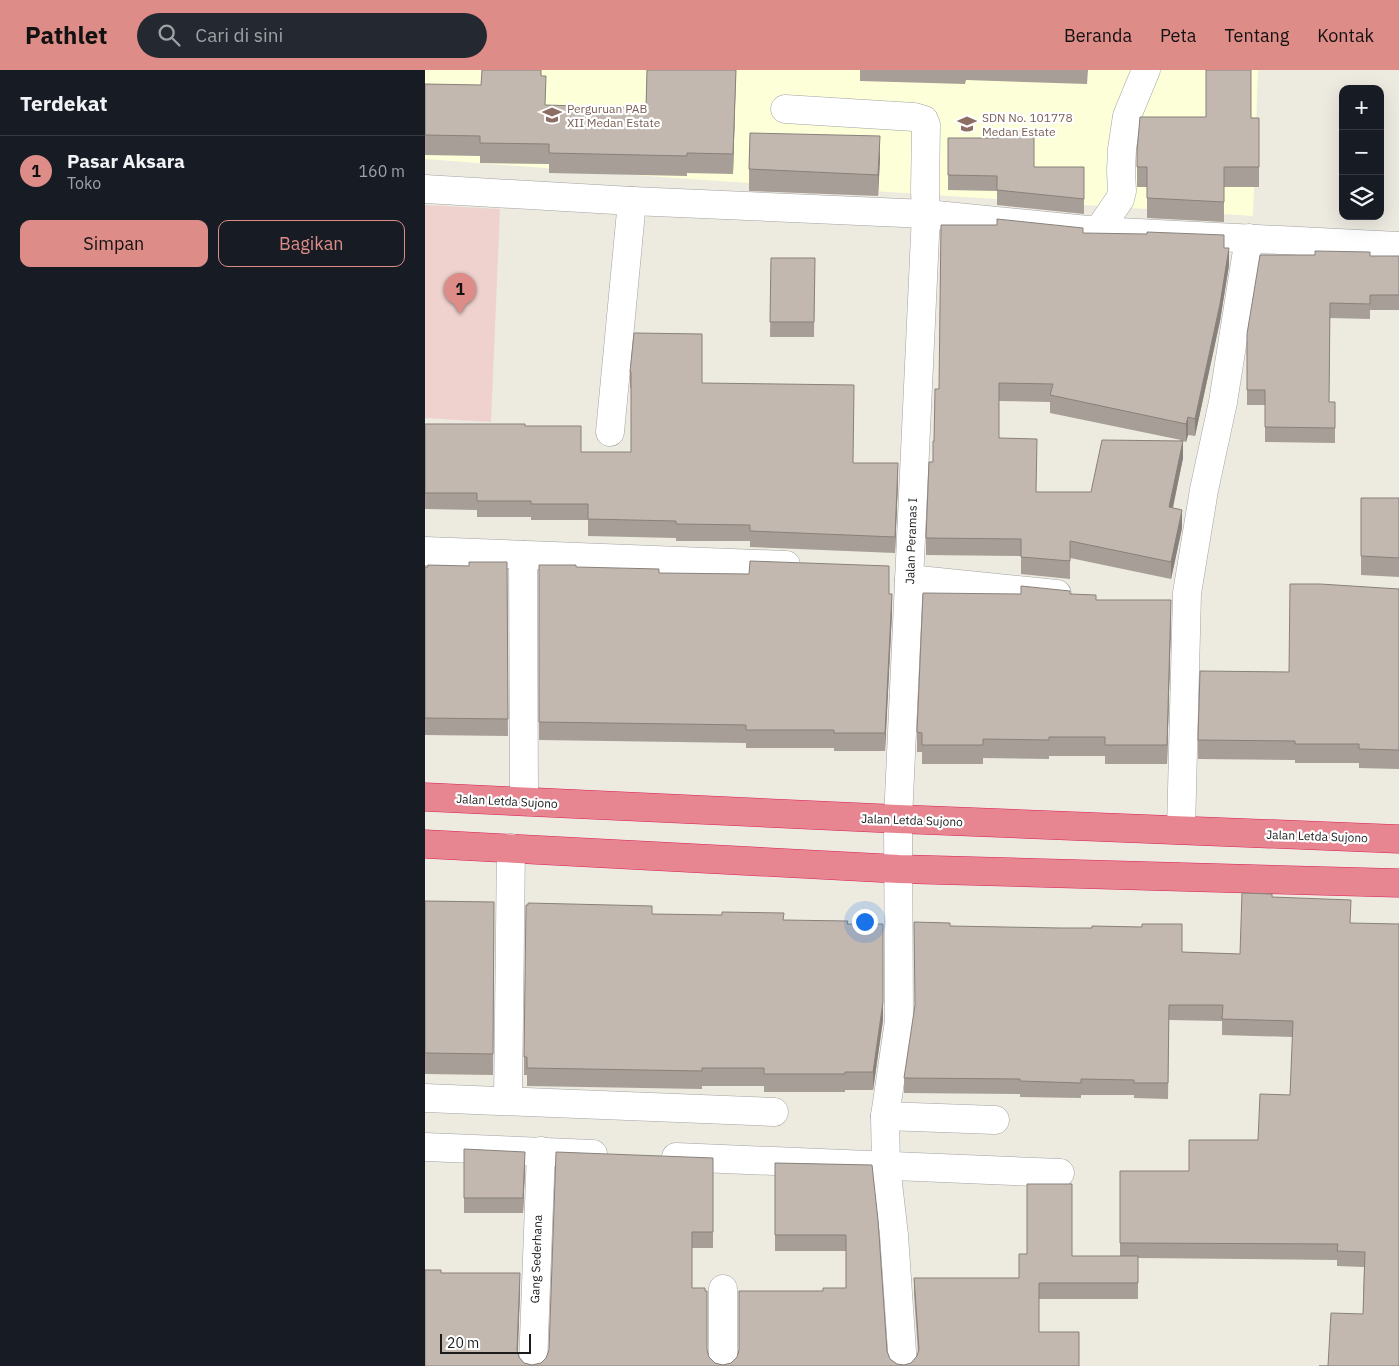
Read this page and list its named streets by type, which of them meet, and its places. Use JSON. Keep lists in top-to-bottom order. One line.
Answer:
{"streets":{"highway":["Jalan Letda Sujono"],"street":["Jalan Peramas I","Gang Sederhana"]},"crossings":[["Jalan Peramas I","Jalan Letda Sujono"]],"places":{"school or university":["Perguruan PAB XII Medan Estate","SDN No. 101778 Medan Estate"]},"scale_bar":"20 m","page":{"header":"Pathlet","search":"Cari di sini","nav":["Beranda","Peta","Tentang","Kontak"],"heading":"Terdekat","map_buttons":["+","−"],"list":[{"mark":"1","name":"Pasar Aksara","note":"Toko","value":"160 m"}],"buttons":["Simpan","Bagikan"],"pins":"1","scale":"20 m"}}
